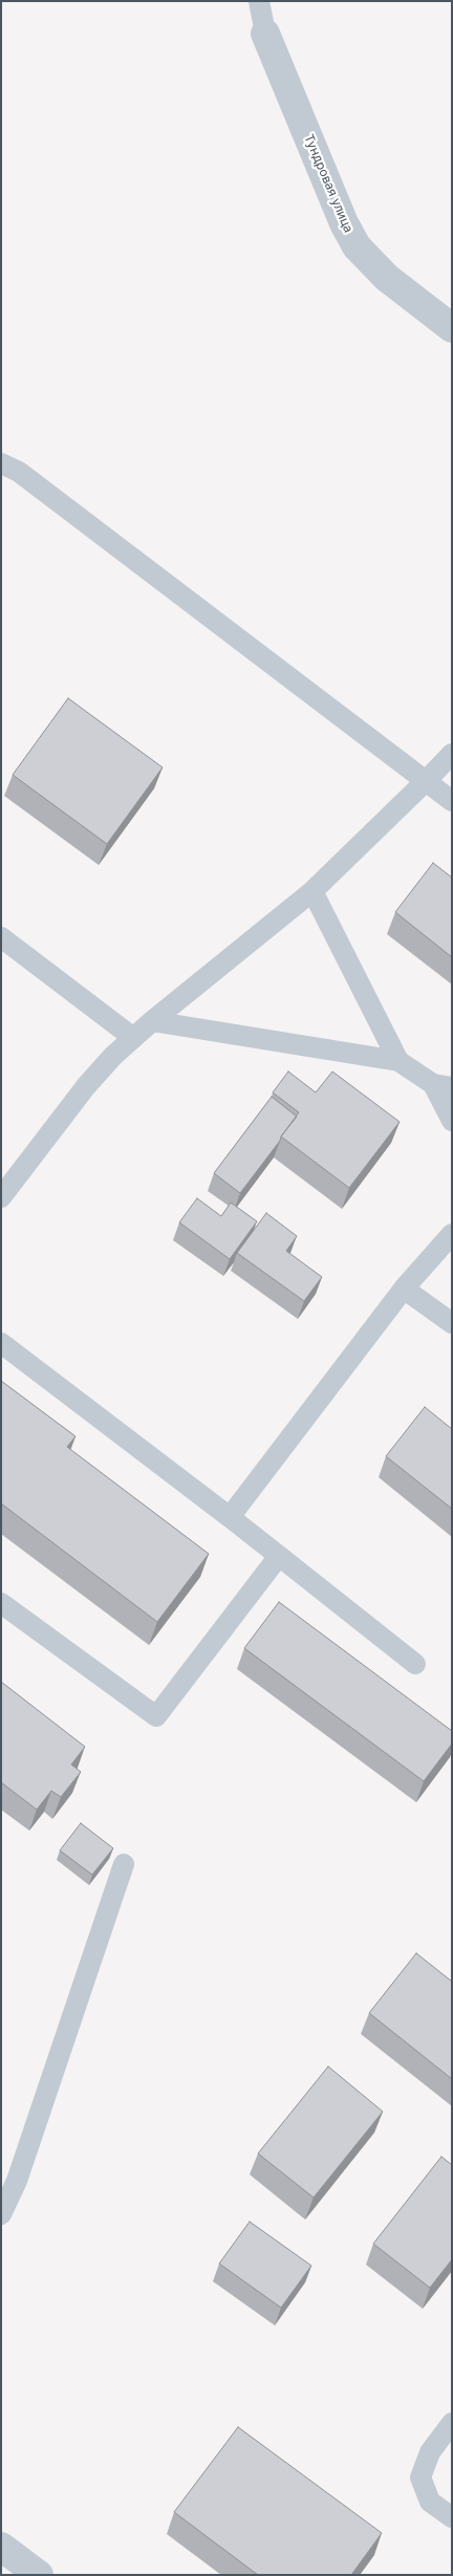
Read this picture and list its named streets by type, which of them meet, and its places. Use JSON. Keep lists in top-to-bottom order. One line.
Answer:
{"streets":{"street":["Тундровая улица"]}}
